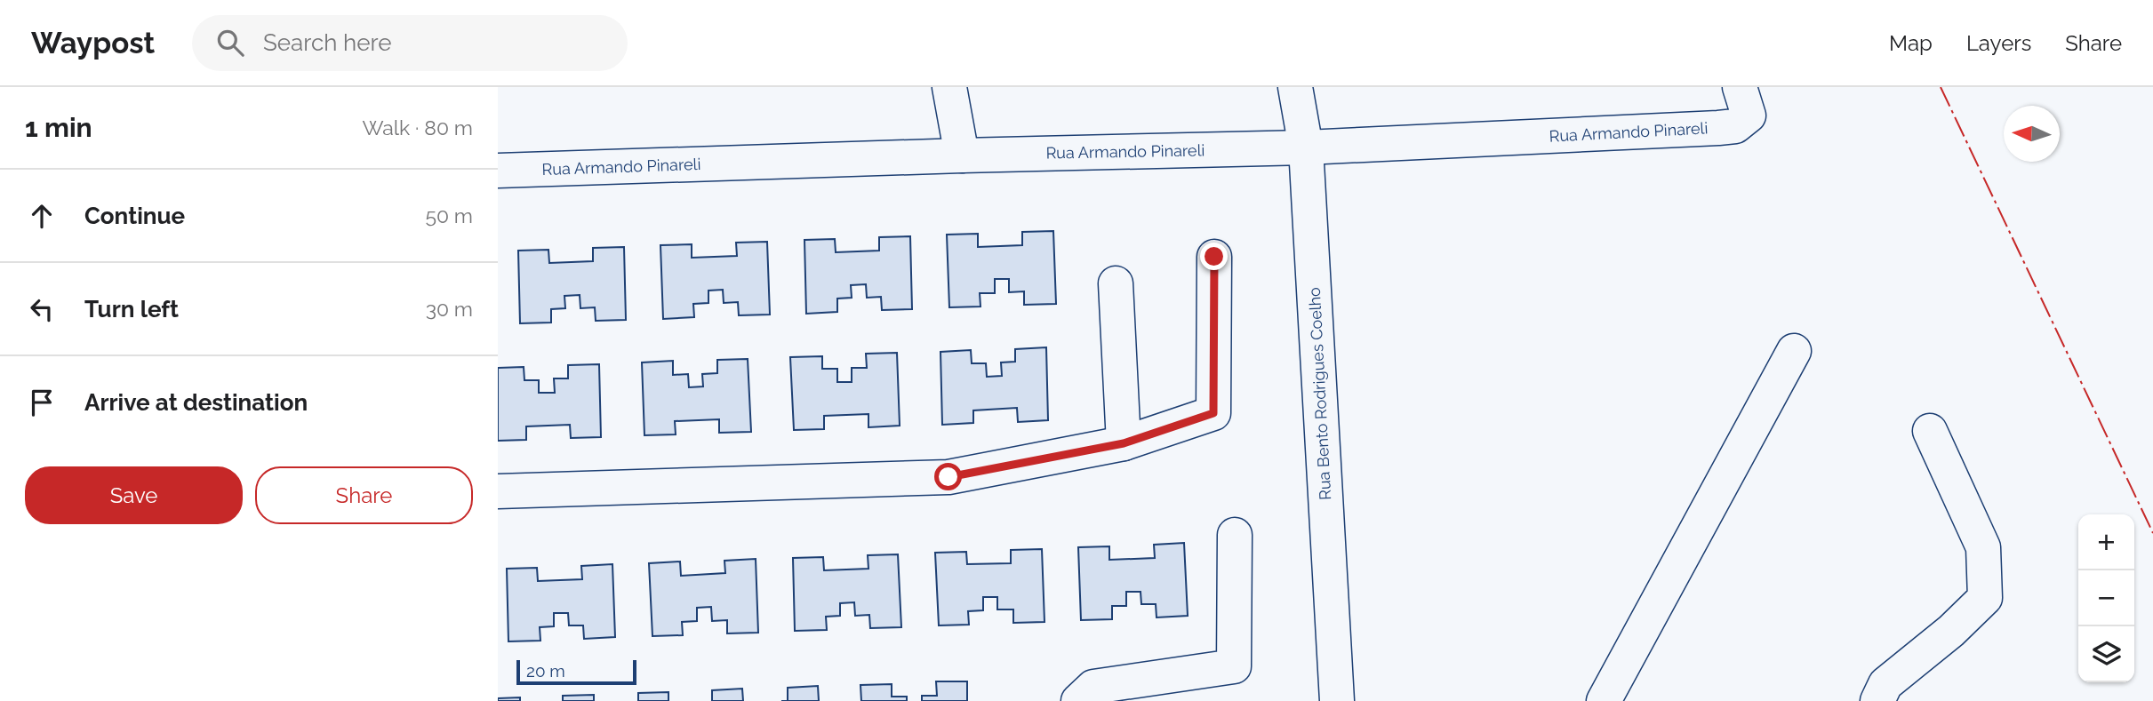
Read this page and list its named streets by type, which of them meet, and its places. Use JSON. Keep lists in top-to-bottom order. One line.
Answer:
{"streets":{"street":["Rua Armando Pinareli","Rua Bento Rodrigues Coelho"]},"crossings":[["Rua Armando Pinareli","Rua Bento Rodrigues Coelho"]],"scale_bar":"20 m","north":"left","page":{"header":"Waypost","search":"Search here","nav":["Map","Layers","Share"],"heading":["1 min","Walk · 80 m"],"list":[["Continue","50 m"],["Turn left","30 m"],"Arrive at destination"],"buttons":["Save","Share"],"map_buttons":["+","−"],"scale":"20 m"}}
